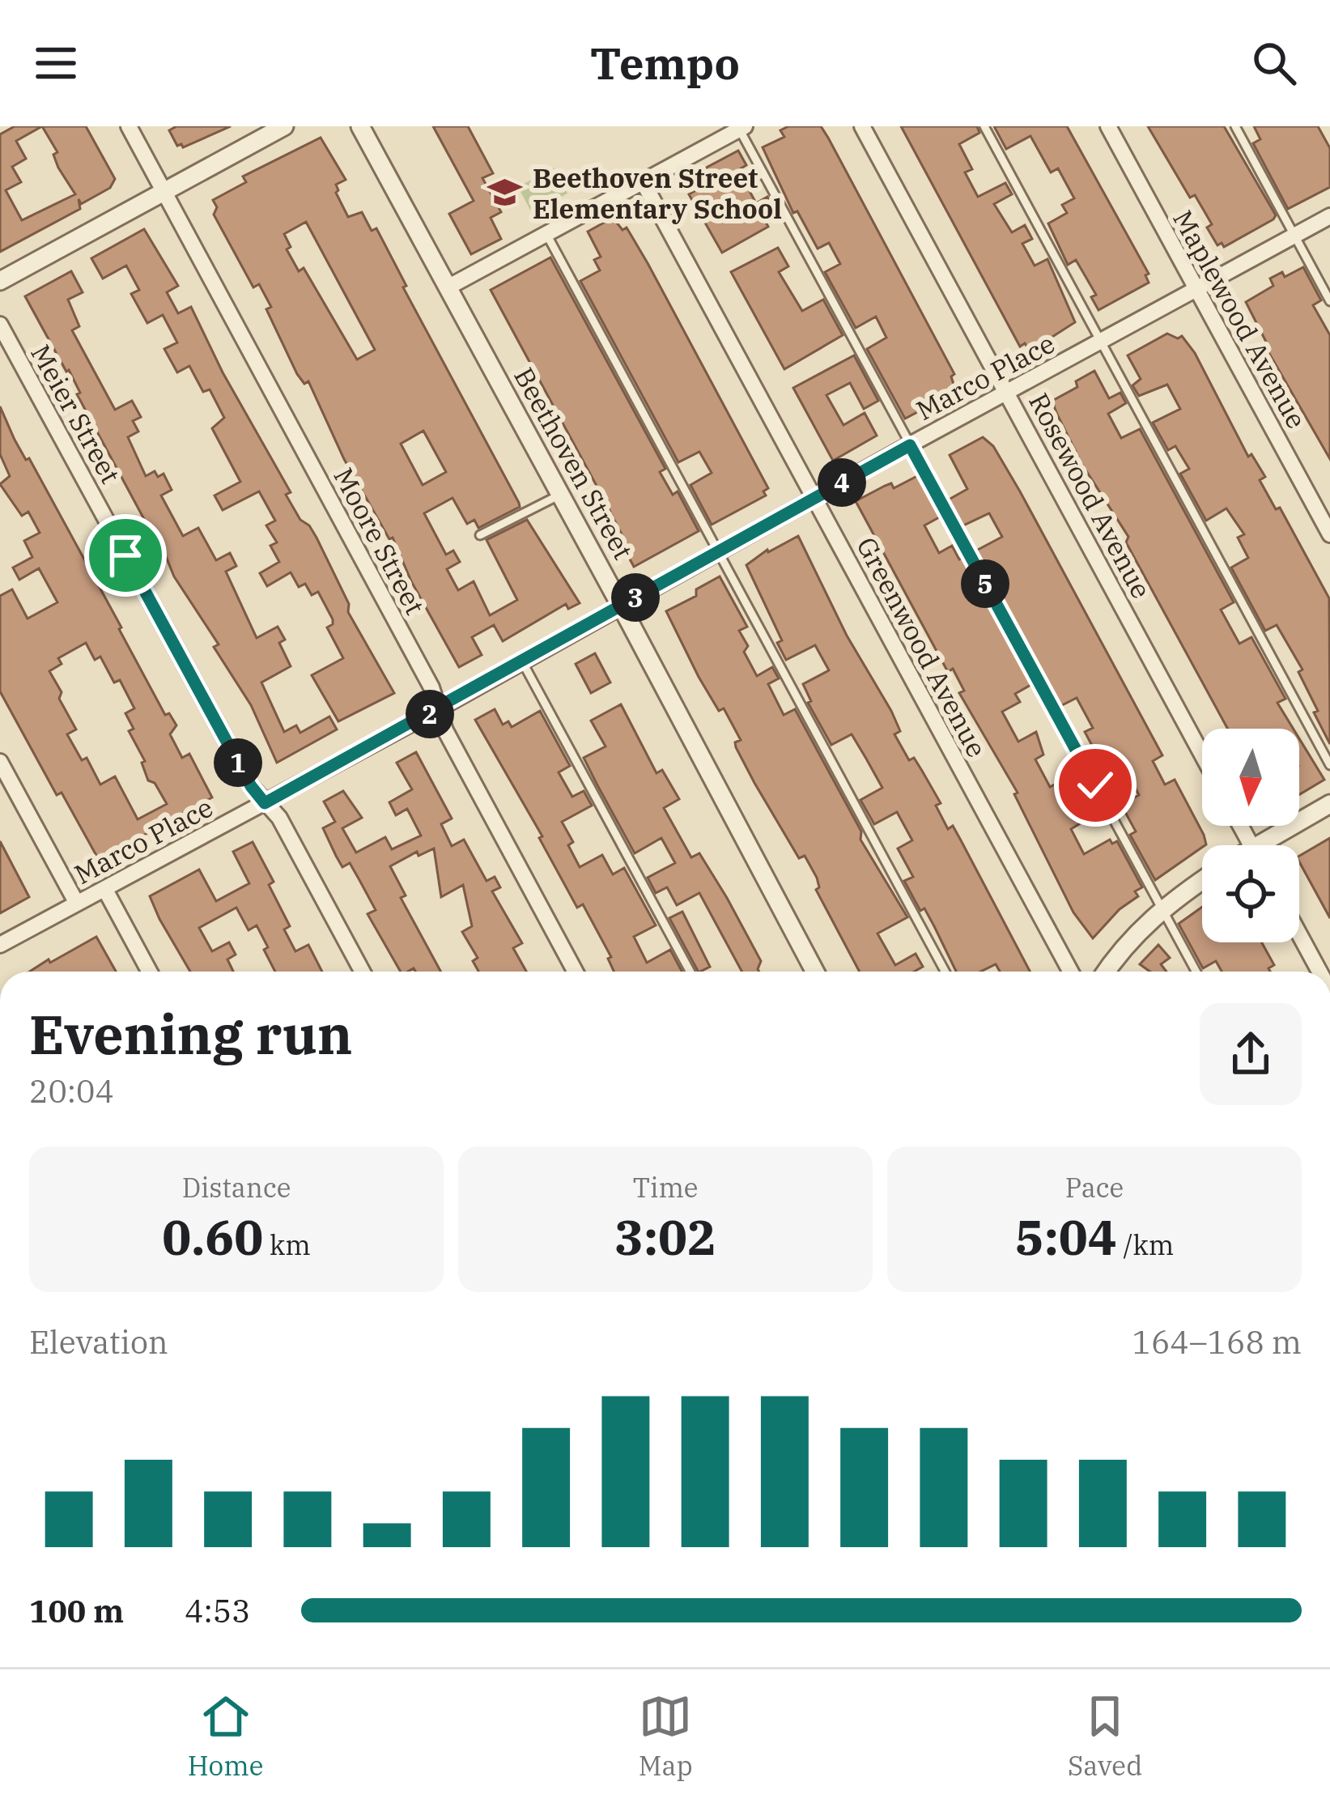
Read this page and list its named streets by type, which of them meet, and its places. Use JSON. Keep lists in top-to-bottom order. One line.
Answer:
{"streets":{"street":["Maplewood Avenue","Marco Place","Meier Street","Beethoven Street","Rosewood Avenue","Moore Street","Greenwood Avenue"]},"crossings":[["Maplewood Avenue","Marco Place"],["Marco Place","Meier Street"],["Marco Place","Beethoven Street"],["Marco Place","Rosewood Avenue"],["Marco Place","Moore Street"],["Marco Place","Greenwood Avenue"]],"places":{"school or university":["Beethoven Street Elementary School"]},"north":"bottom","page":{"header":"Tempo","pins":["4","5","3","2","1"],"heading":["Evening run","20:04"],"stats":[["Distance","0.60 km"],["Time","3:02"],["Pace","5:04 /km"]],"chart":["Elevation","164–168 m"],"list":[{"name":"100 m","note":"4:53"}],"tabs":["Home","Map","Saved"]}}
